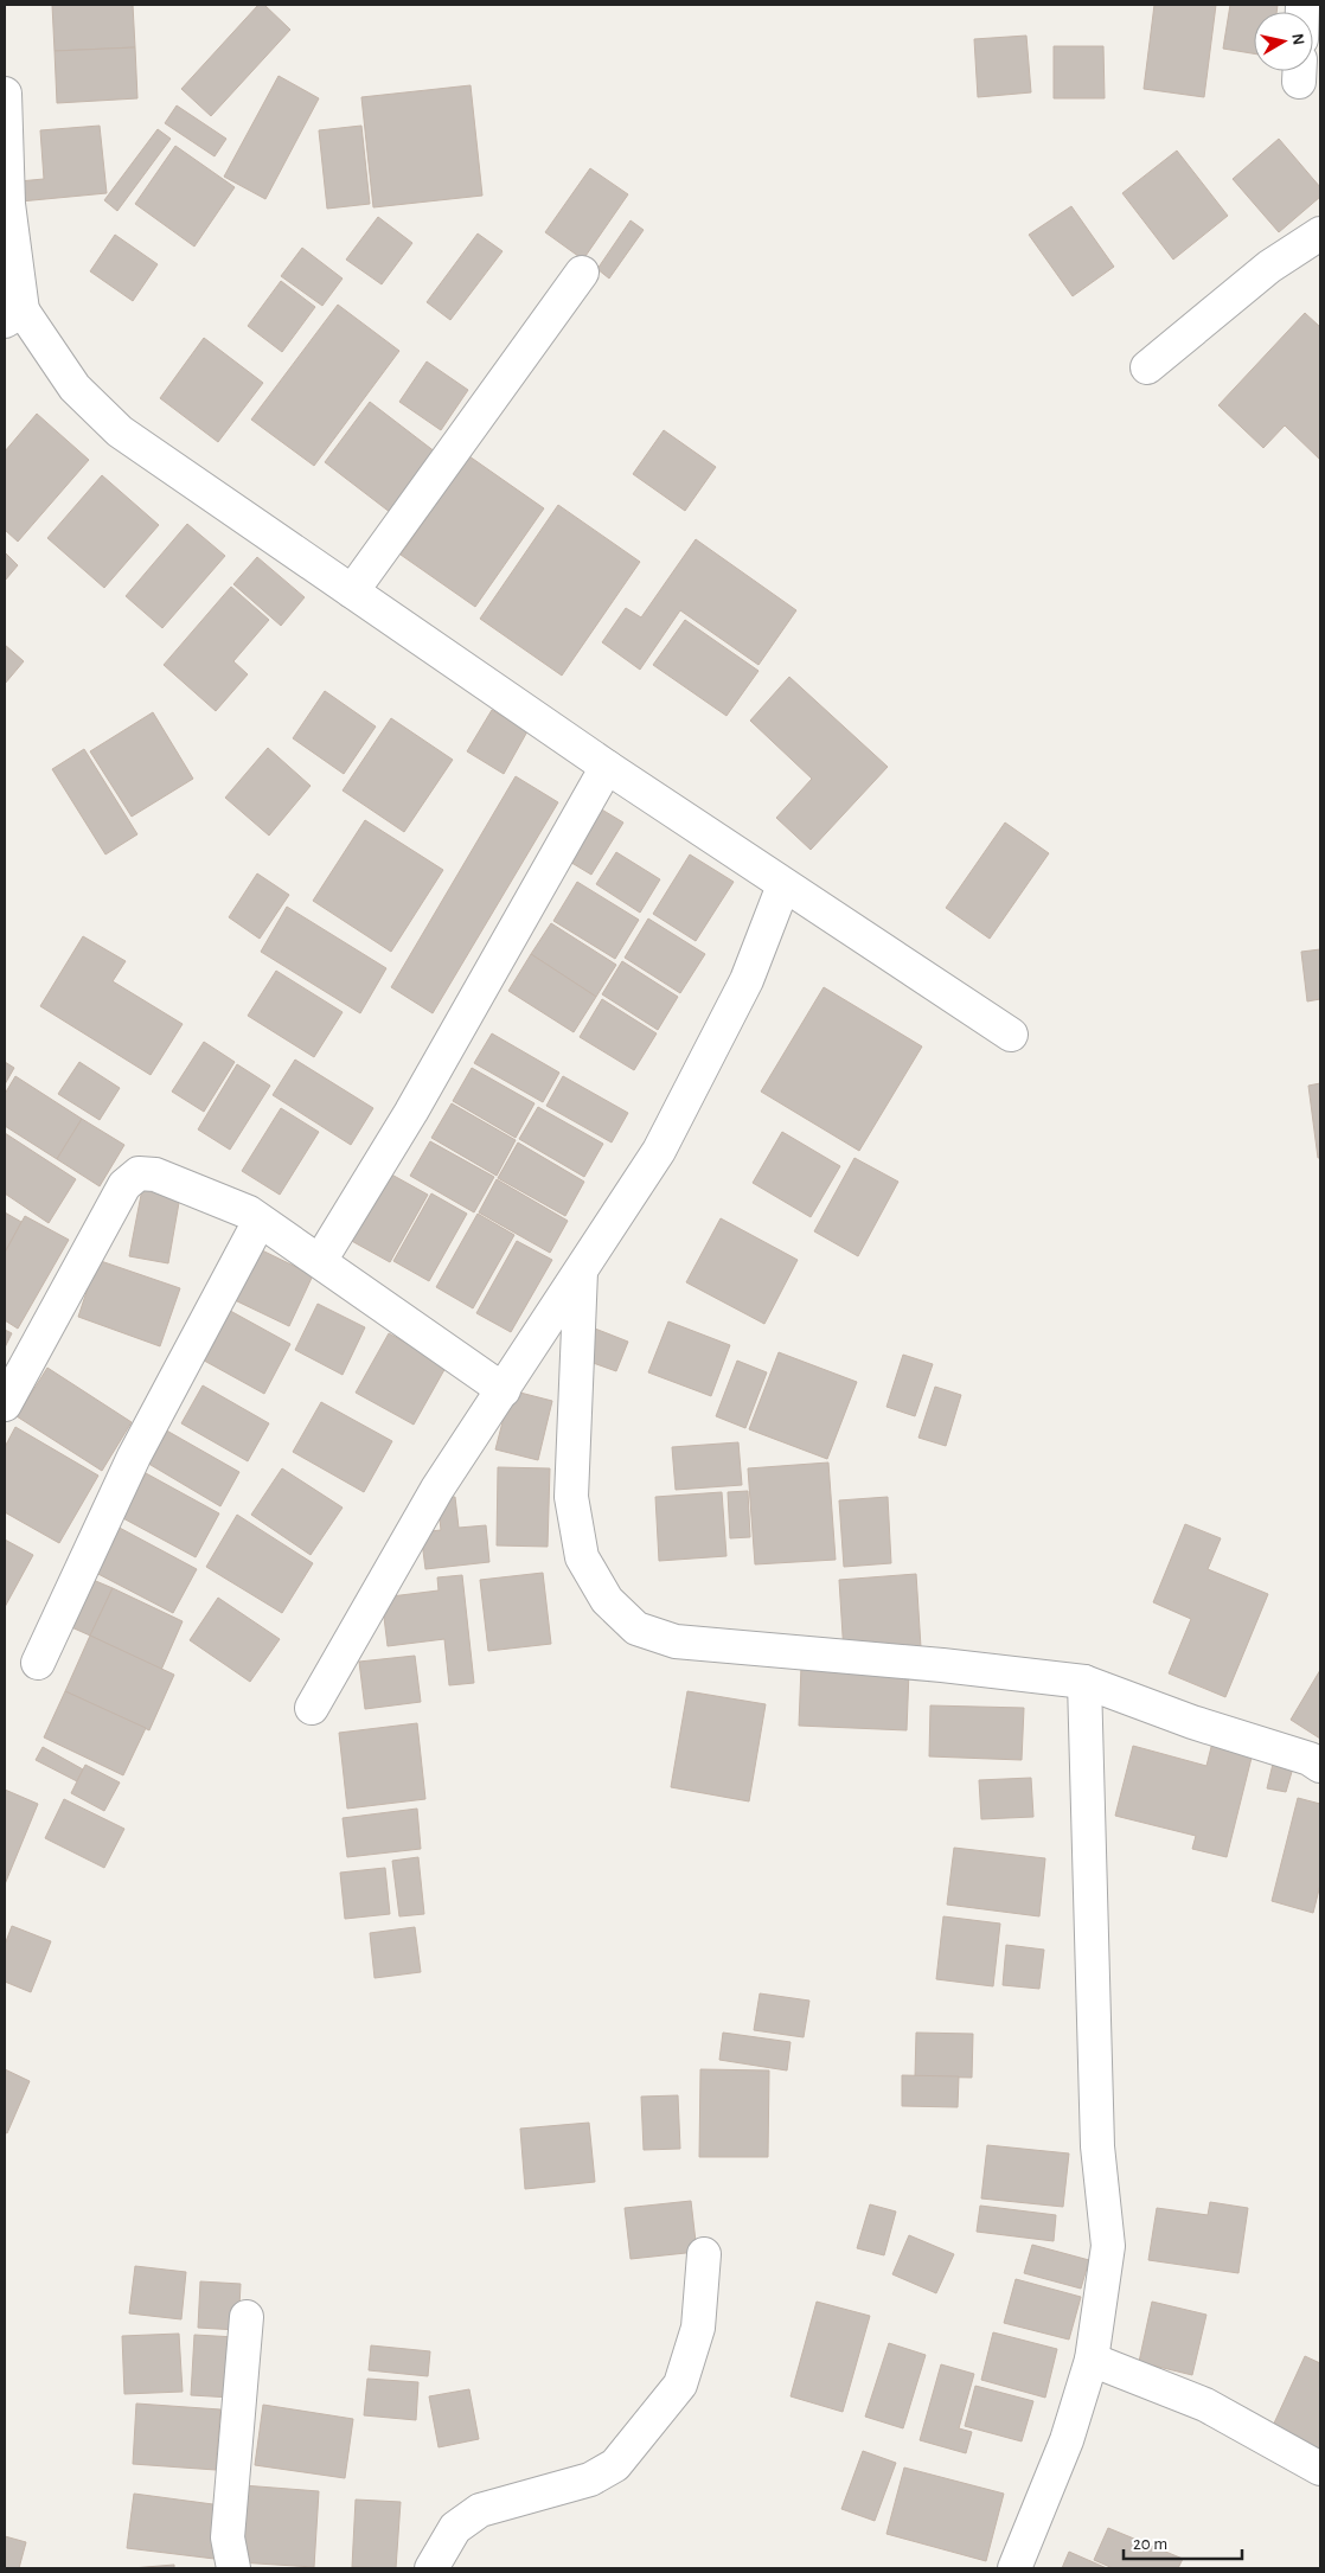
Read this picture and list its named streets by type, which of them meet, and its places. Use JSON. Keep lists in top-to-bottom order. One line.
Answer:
{"scale_bar":"20 m","north":"right"}
